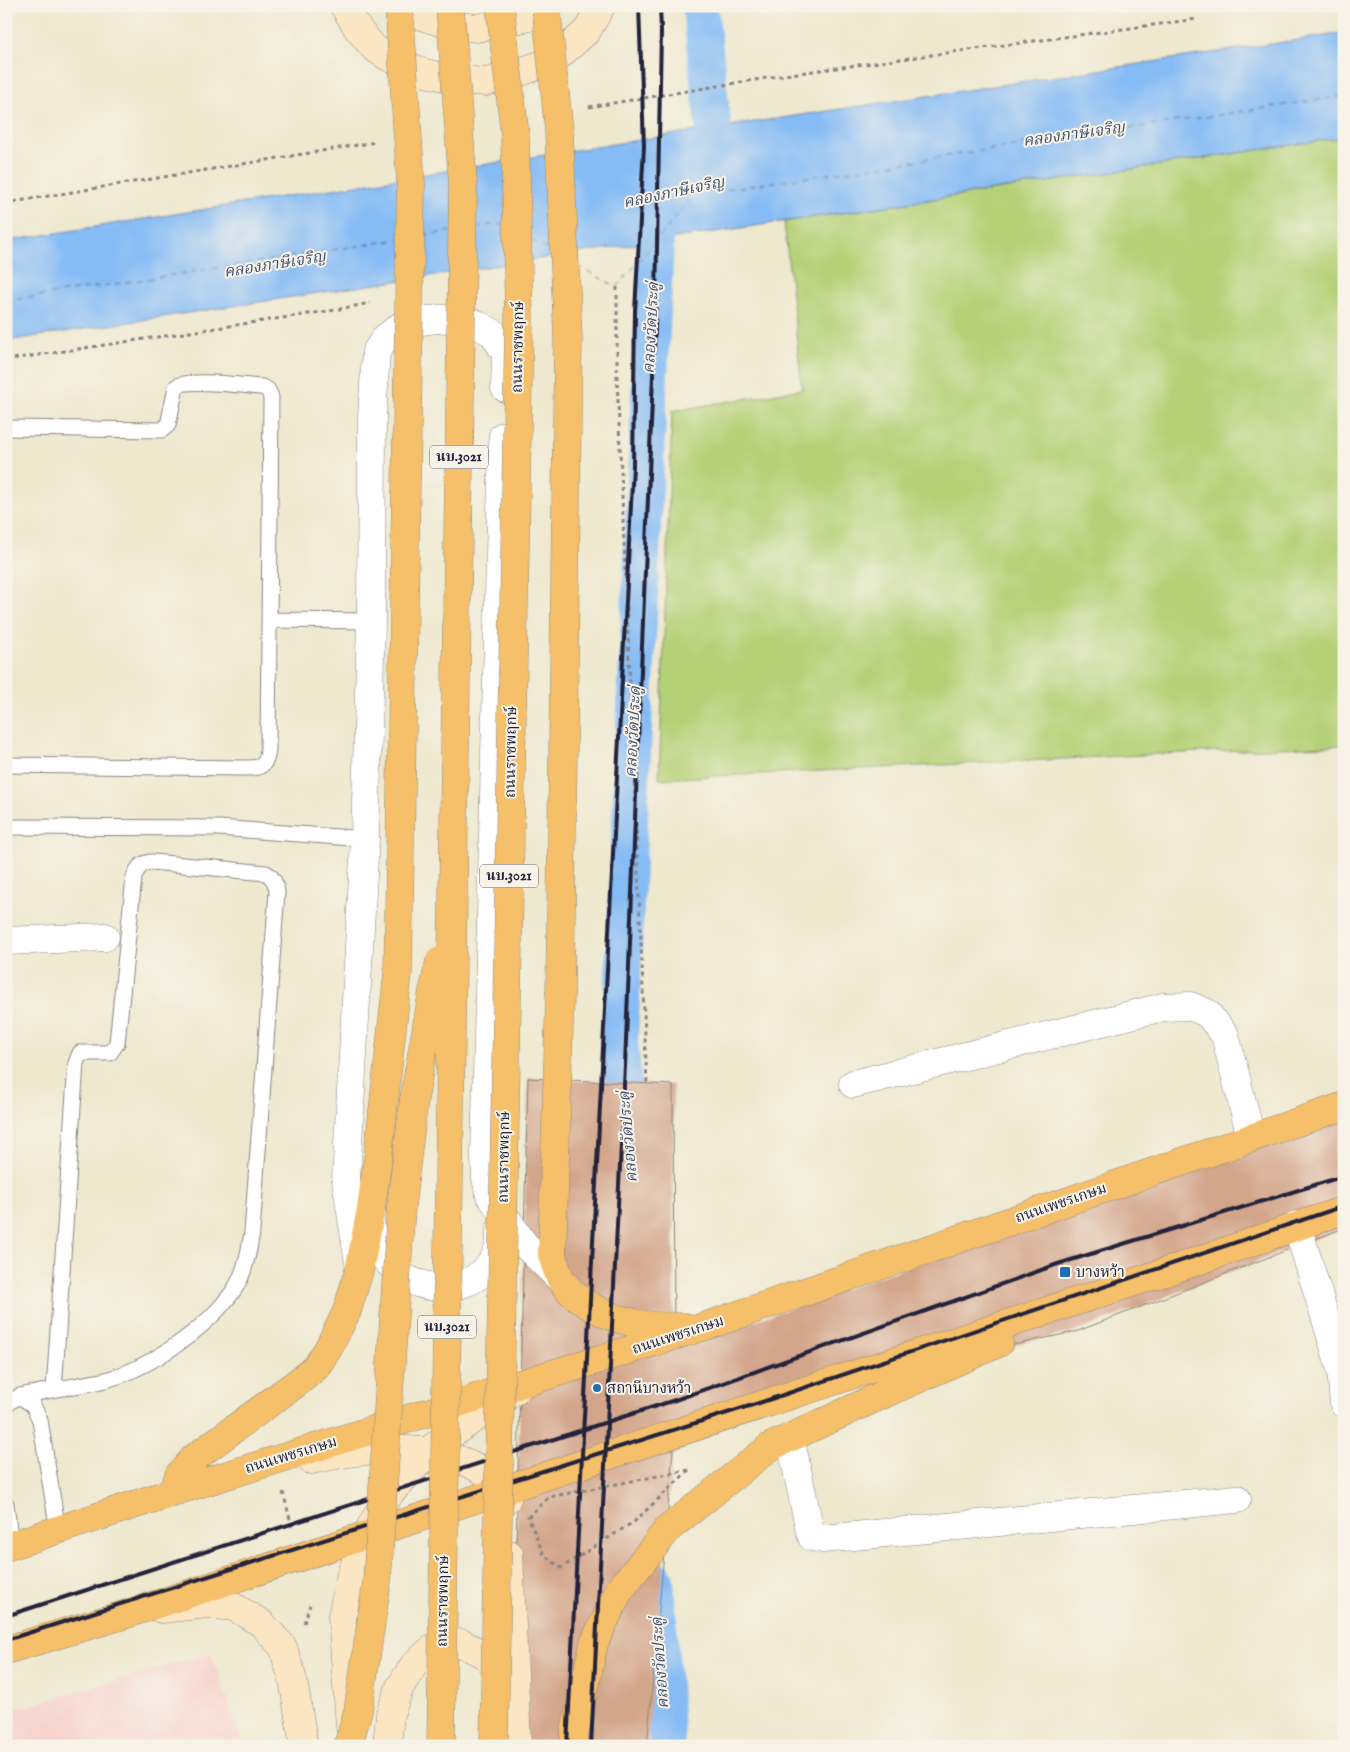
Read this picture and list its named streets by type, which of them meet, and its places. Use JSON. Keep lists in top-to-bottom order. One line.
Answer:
{"streets":{"main road":["ถนนราชพฤกษ์","นบ.3021","ถนนเพชรเกษม"]},"water":["คลองภาษีเจริญ","คลองวัดประดู่"],"places":{"transit":["บางหว้า"],"other":["สถานีบางหว้า"]}}
